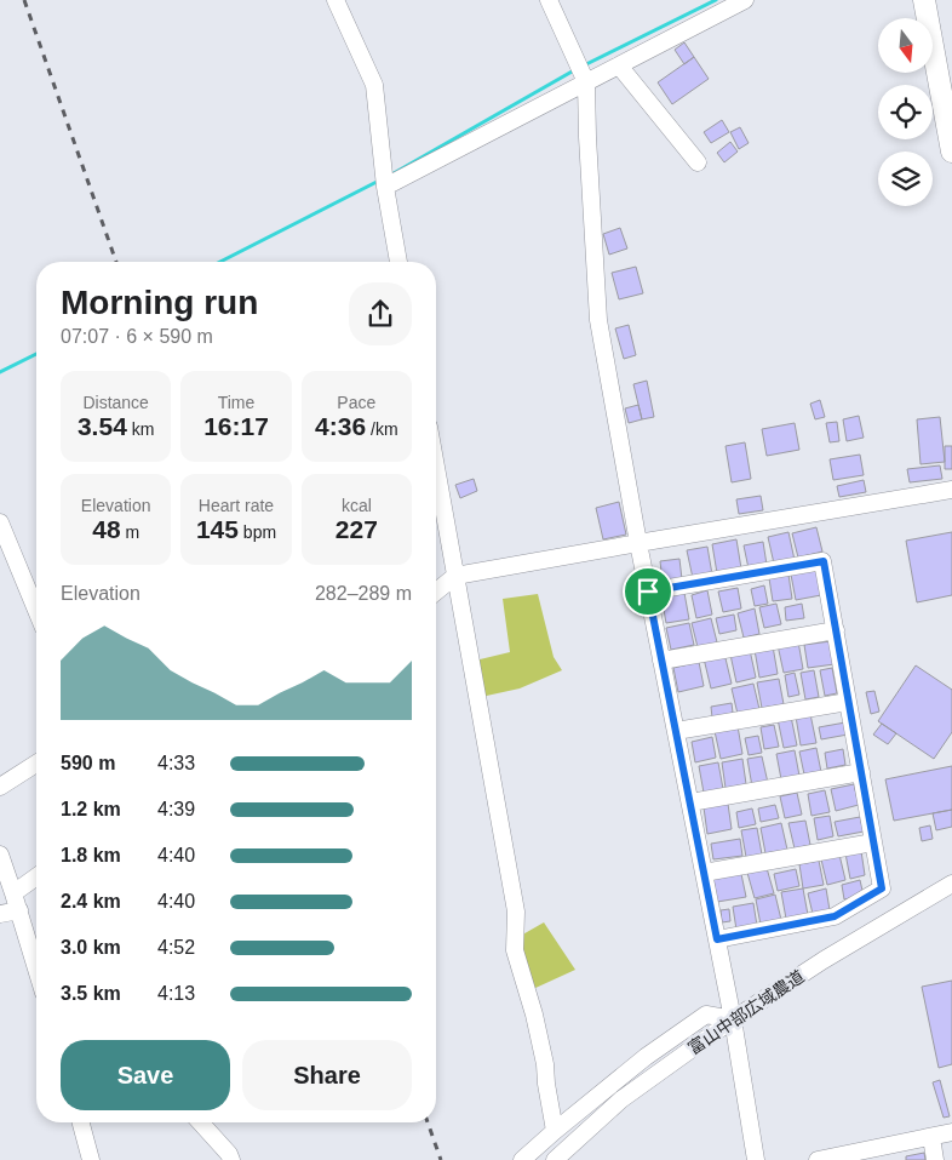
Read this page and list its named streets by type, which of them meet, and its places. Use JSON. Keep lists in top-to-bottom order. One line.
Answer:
{"streets":{"street":["富山中部広域農道"]},"north":"bottom","page":{"heading":["Morning run","07:07 · 6 × 590 m"],"stats":[["Distance","3.54 km"],["Time","16:17"],["Pace","4:36 /km"],["Elevation","48 m"],["Heart rate","145 bpm"],["kcal","227"]],"chart":["Elevation","282–289 m"],"list":[{"name":"590 m","note":"4:33"},{"name":"1.2 km","note":"4:39"},{"name":"1.8 km","note":"4:40"},{"name":"2.4 km","note":"4:40"},{"name":"3.0 km","note":"4:52"},{"name":"3.5 km","note":"4:13"}],"buttons":["Save","Share"]}}
